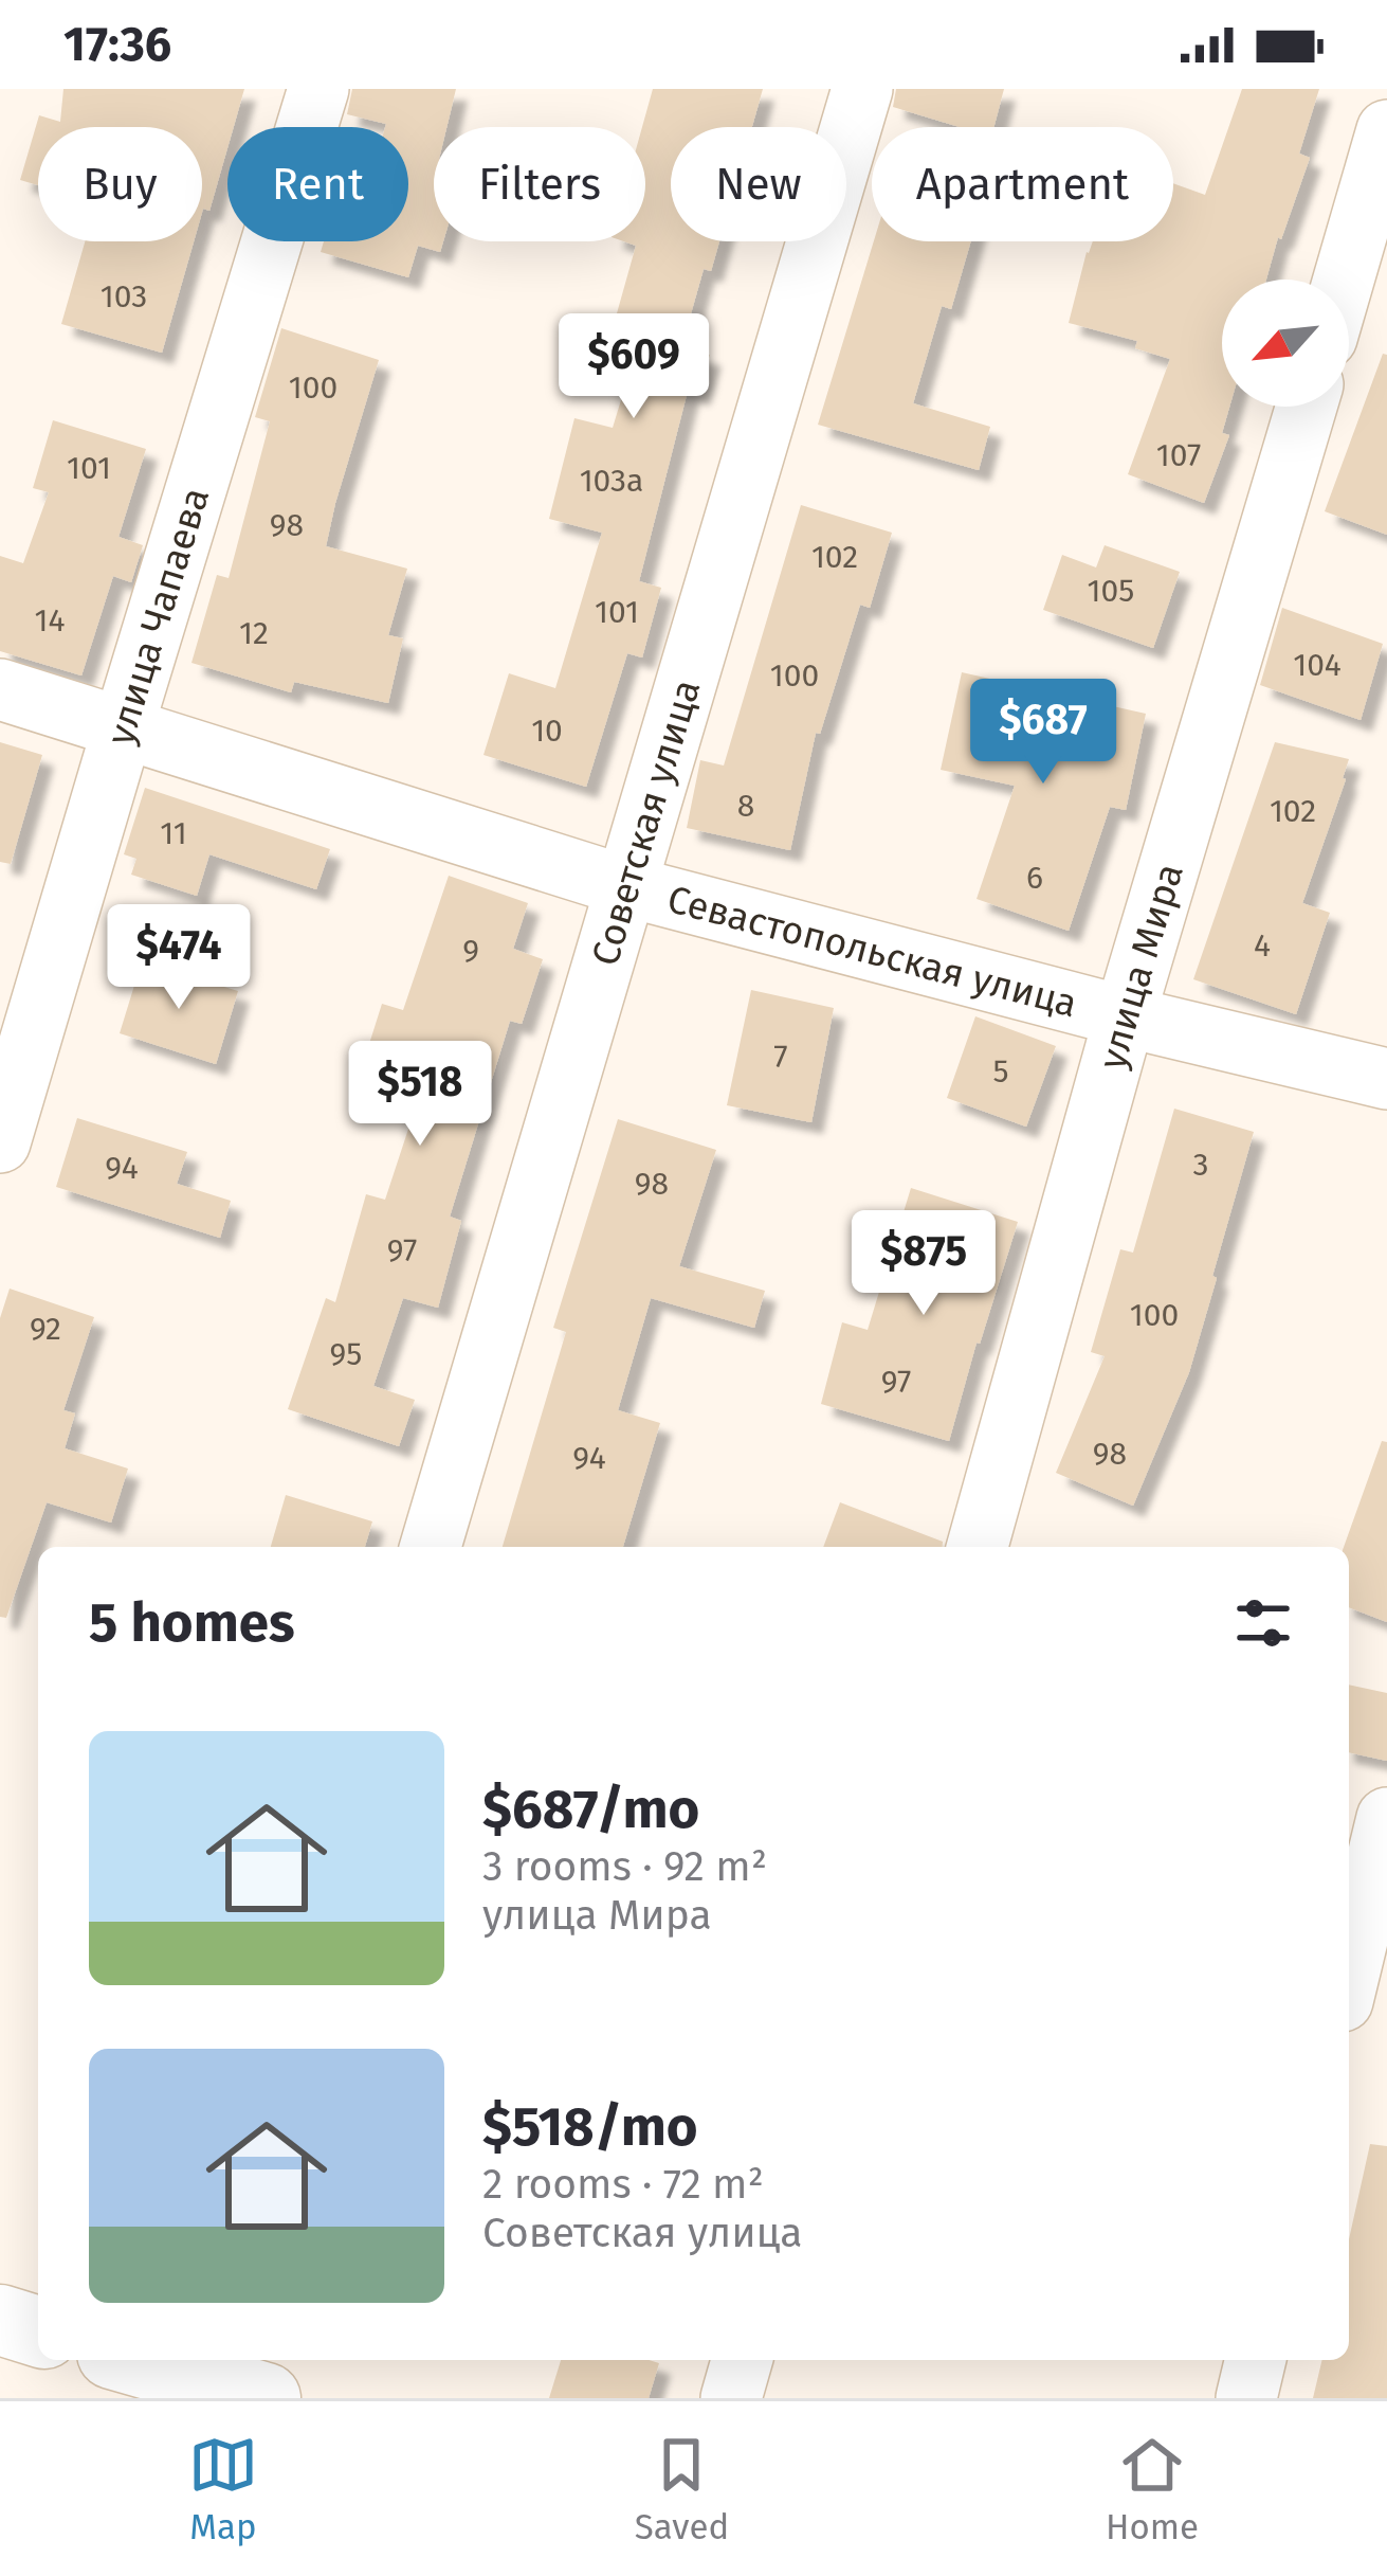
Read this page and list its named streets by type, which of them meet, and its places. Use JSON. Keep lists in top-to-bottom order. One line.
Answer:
{"streets":{"street":["улица Чапаева","Советская улица","Севастопольская улица","улица Мира"]},"crossings":[["улица Чапаева","Севастопольская улица"],["Советская улица","Севастопольская улица"],["Севастопольская улица","улица Мира"]],"house_numbers":["103","100","107","101","103а","98","102","105","101","14","12","104","100","10","8","102","11","6","4","9","7","5","3","94","98","97","100","92","95","97","98","94"],"north":"bottom left","page":{"status":"17:36","chip":["Buy","Rent","Filters","New","Apartment"],"price":["$609","$687","$474","$518","$875"],"heading":"5 homes","list":[{"name":"$687/mo","note":"3 rooms · 92 m² · улица Мира"},{"name":"$518/mo","note":"2 rooms · 72 m² · Советская улица"}],"tabs":["Map","Saved","Home"]}}
